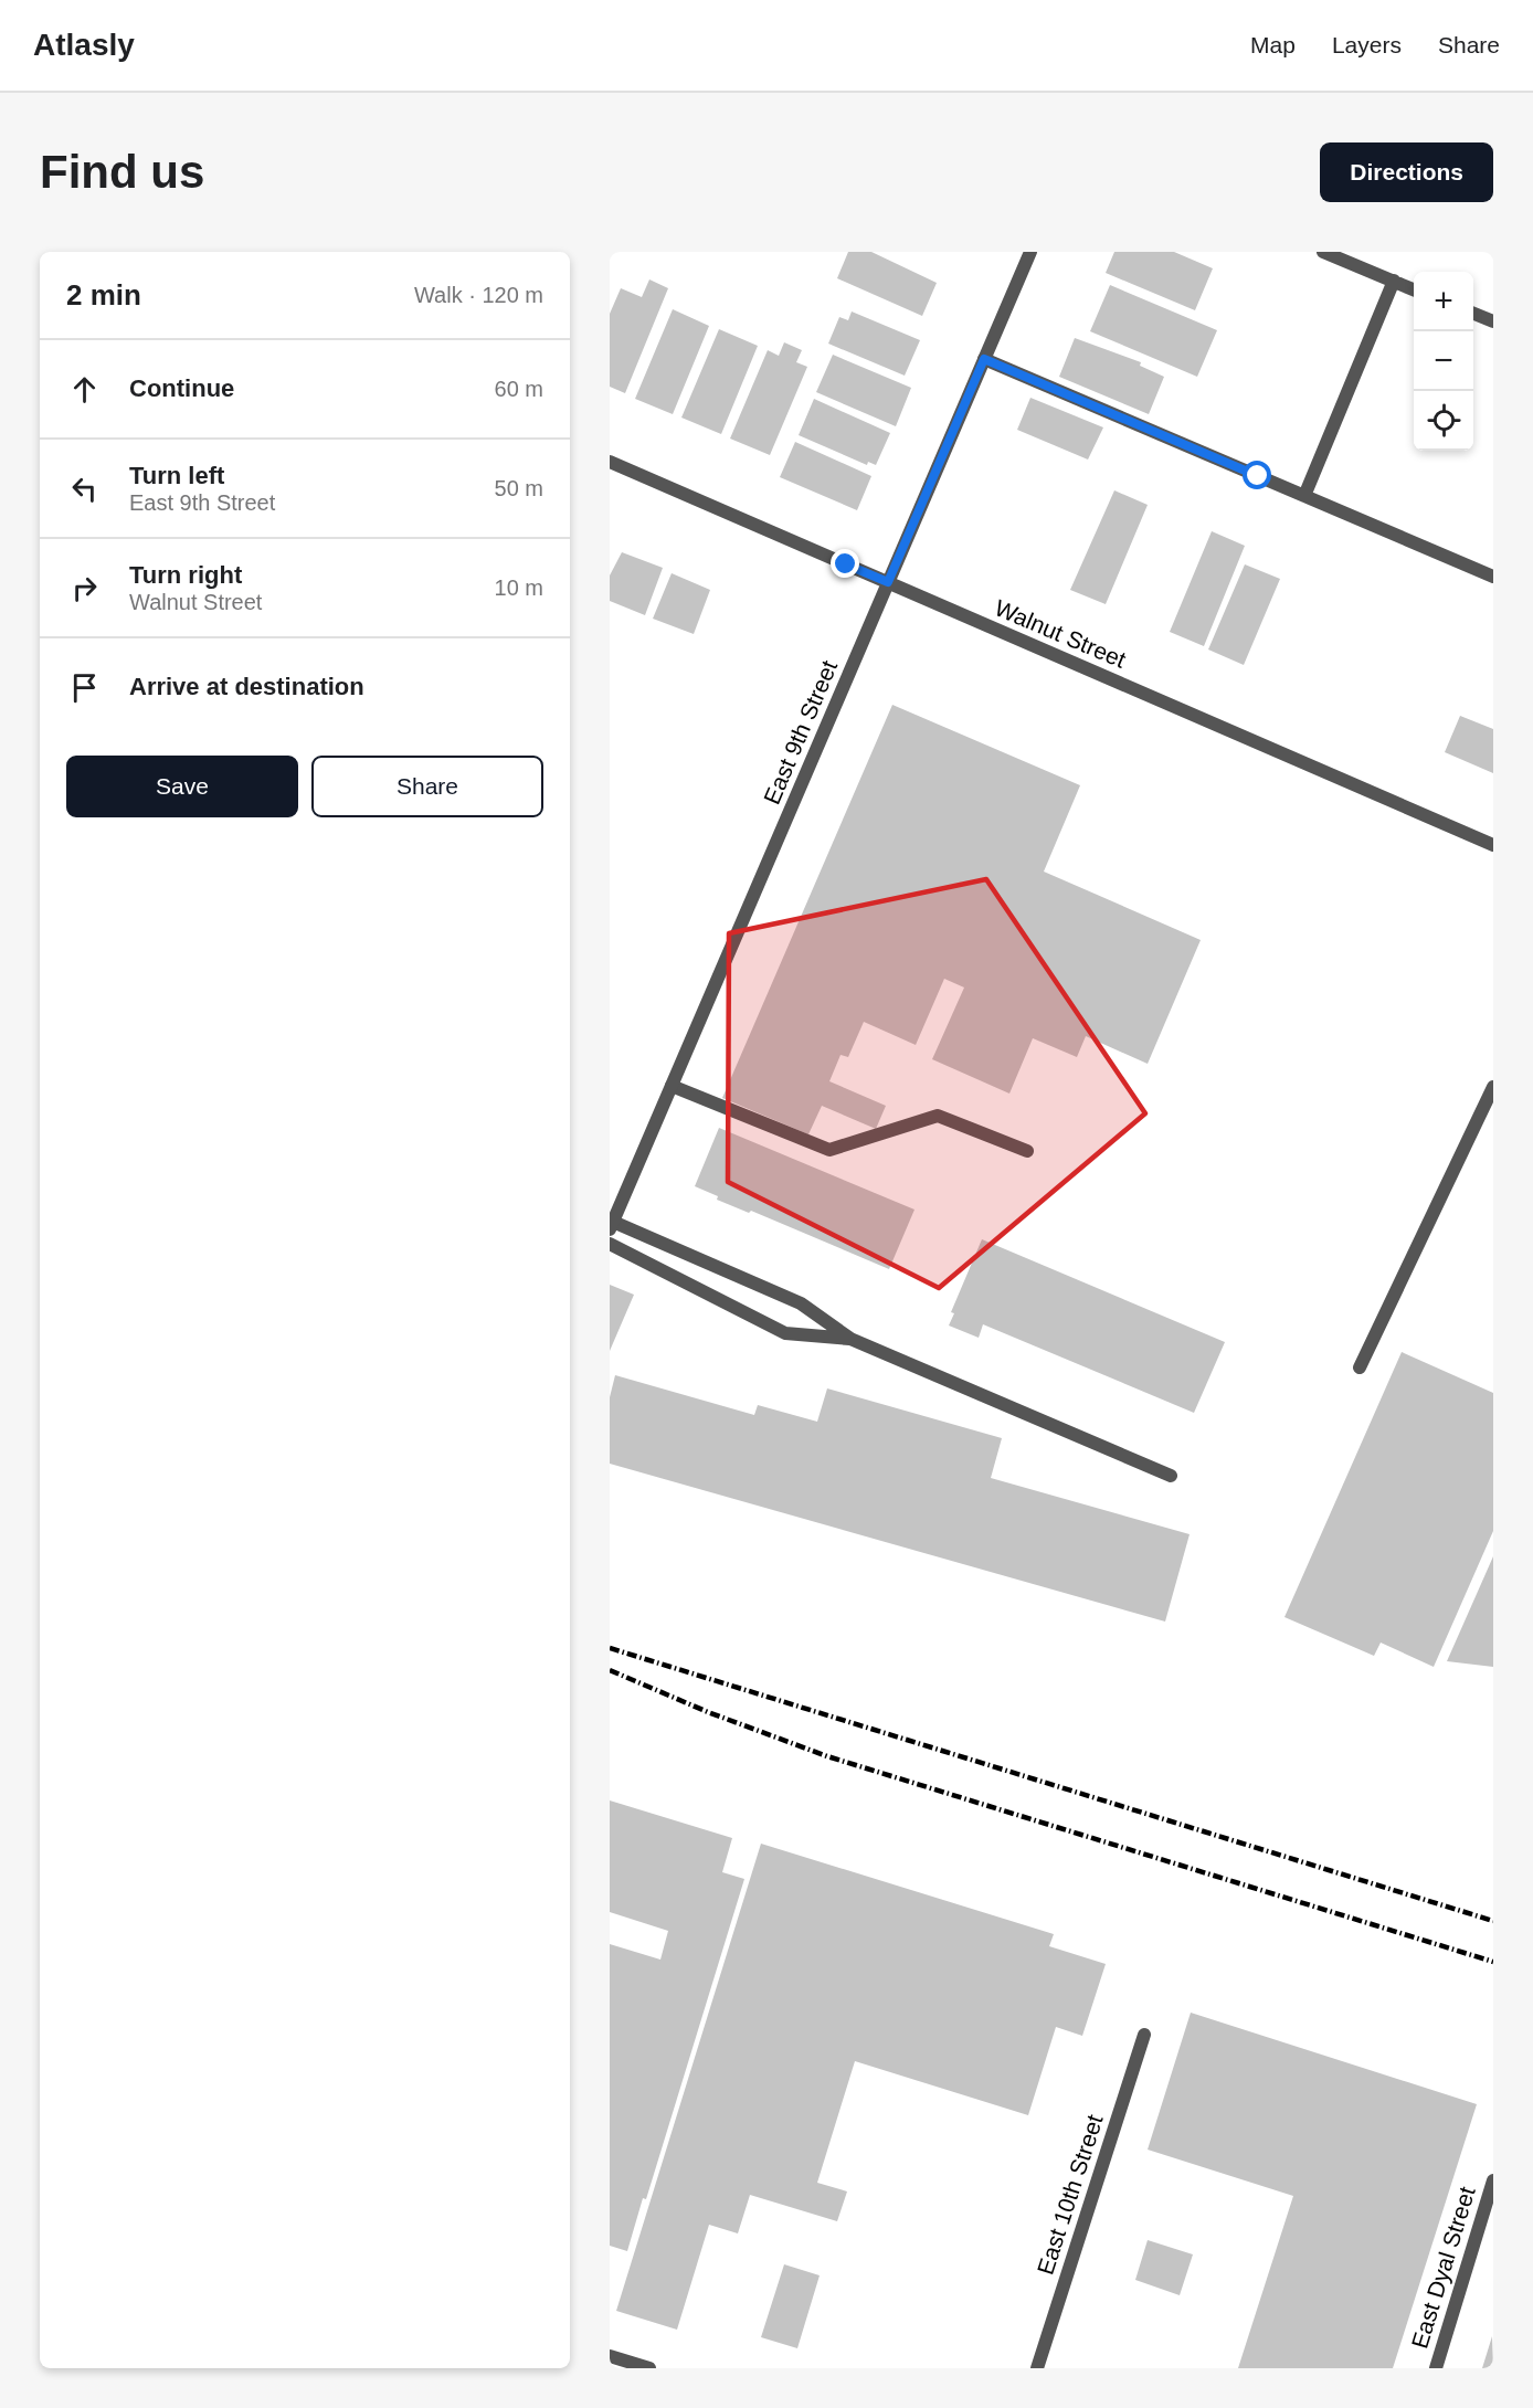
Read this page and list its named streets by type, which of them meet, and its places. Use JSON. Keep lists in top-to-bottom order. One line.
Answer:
{"streets":{"street":["Walnut Street","East 9th Street","East 10th Street","East Dyal Street"]},"crossings":[["Walnut Street","East 9th Street"]],"page":{"header":"Atlasly","nav":["Map","Layers","Share"],"buttons":["Directions",["Save","Share"]],"title":"Find us","heading":["2 min","Walk · 120 m"],"map_buttons":["+","−"],"list":[["Continue","60 m"],["Turn left","East 9th Street","50 m"],["Turn right","Walnut Street","10 m"],"Arrive at destination"]}}
